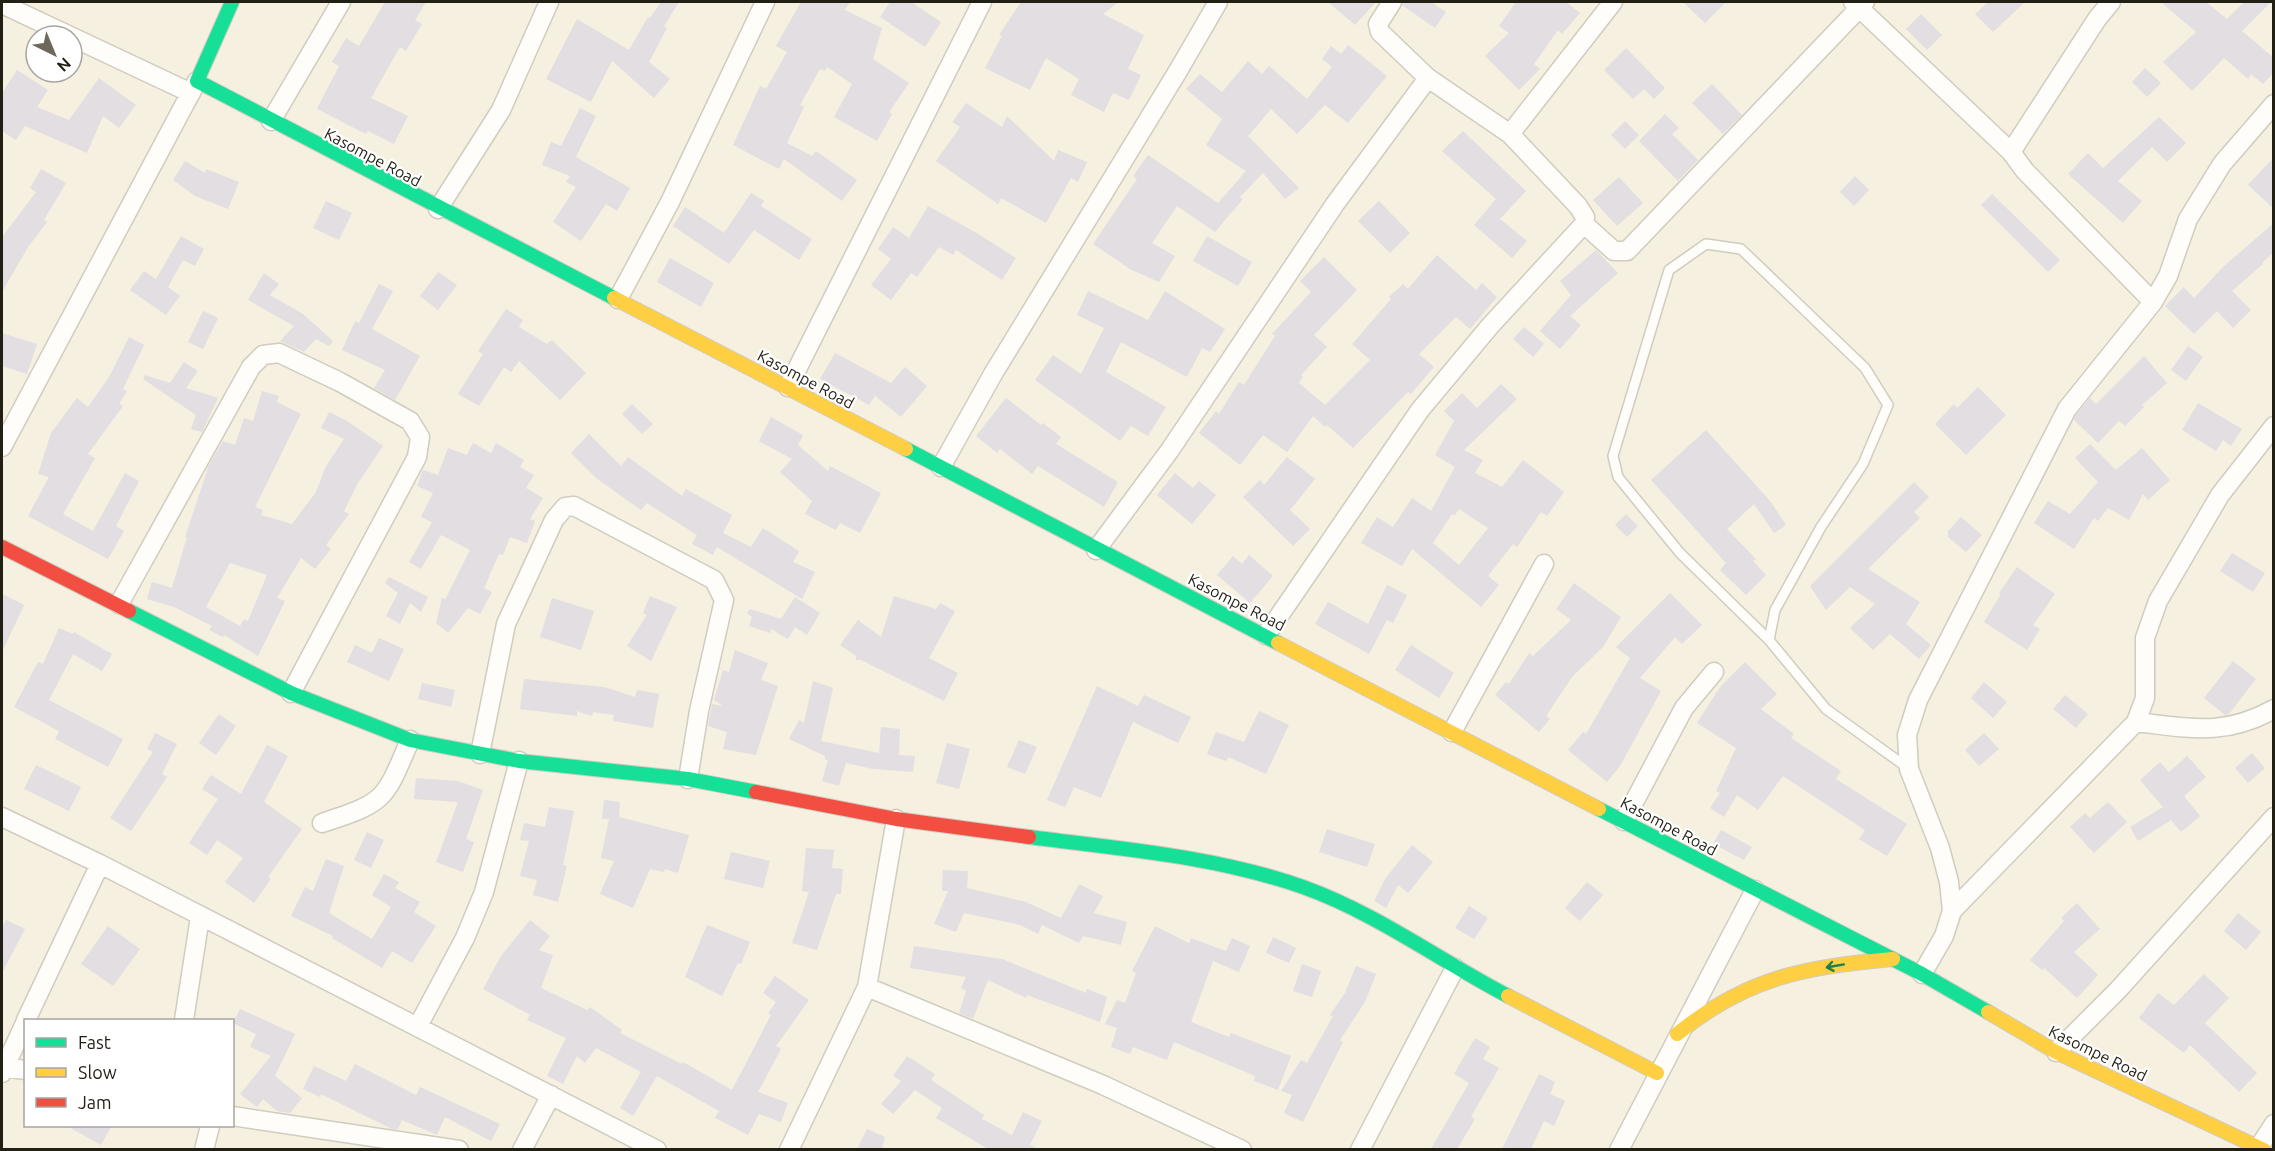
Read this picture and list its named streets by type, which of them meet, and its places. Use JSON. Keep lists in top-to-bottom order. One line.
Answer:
{"streets":{"street":["Kasompe Road"]},"legend":["Fast","Slow","Jam"],"north":"bottom right"}
